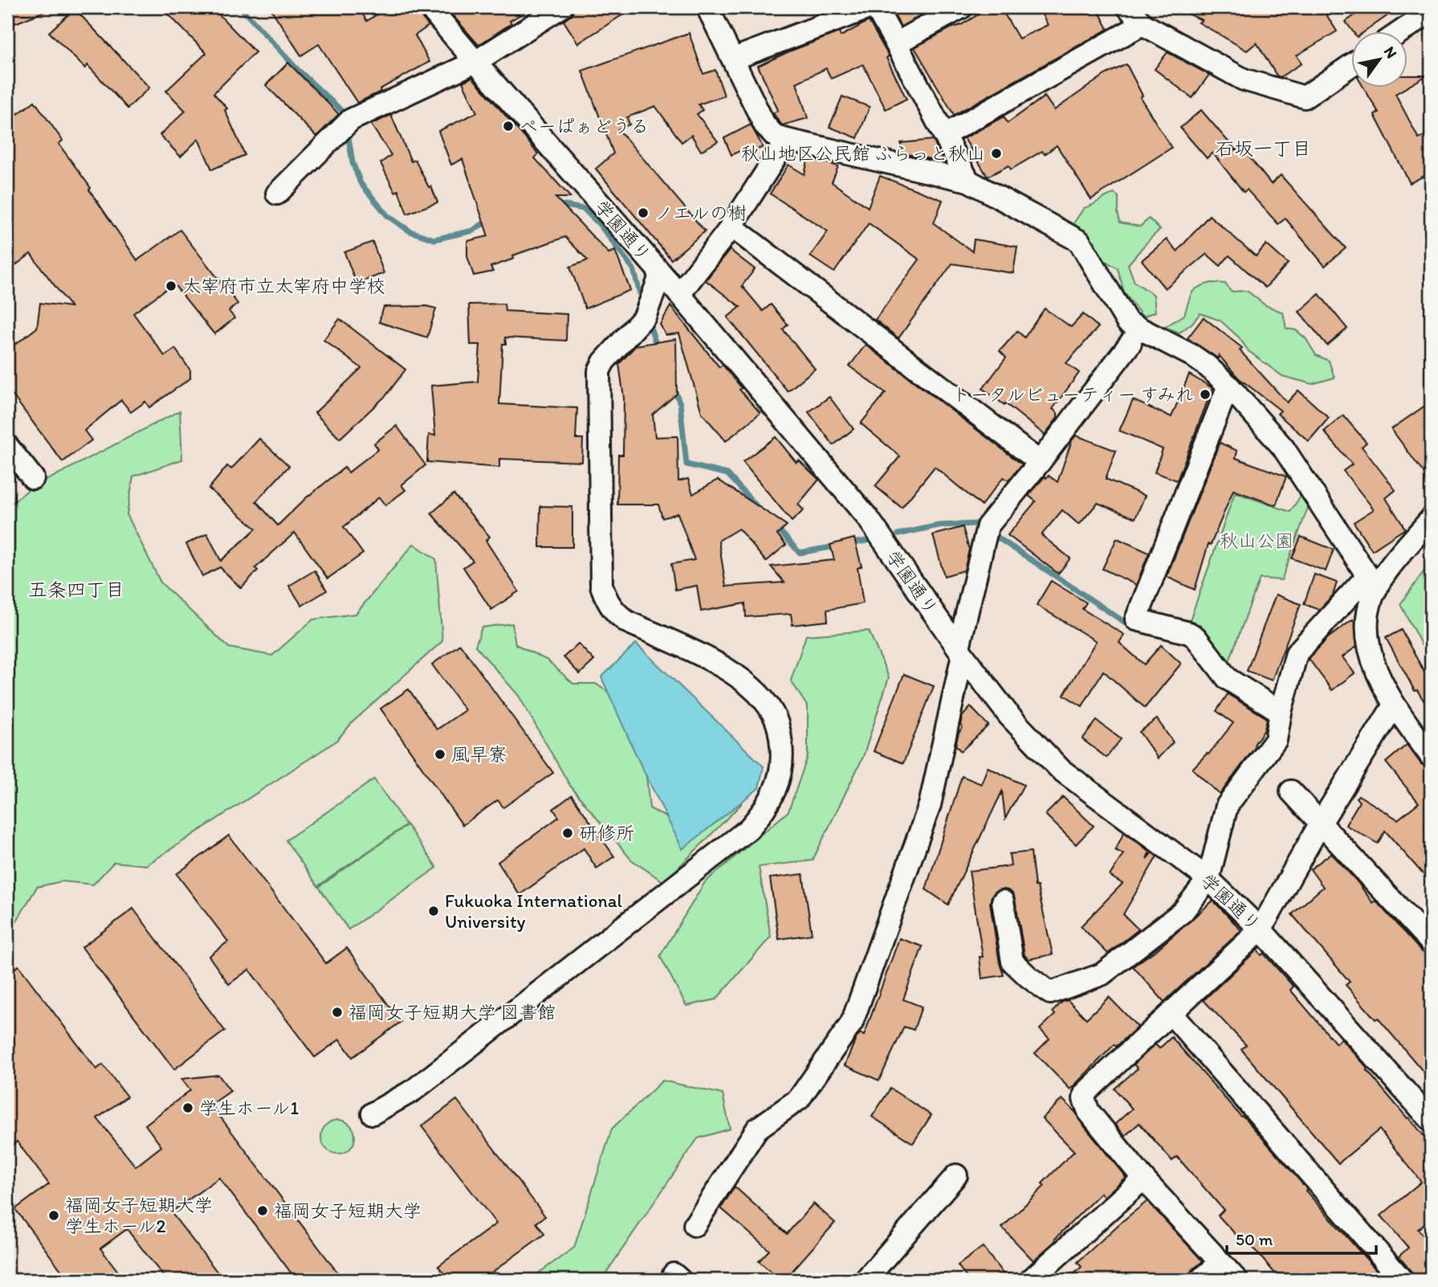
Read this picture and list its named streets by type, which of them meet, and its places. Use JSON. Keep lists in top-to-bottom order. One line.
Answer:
{"streets":{"street":["学園通り"]},"districts":["石坂一丁目","五条四丁目"],"parks":["秋山公園"],"places":["ぺーぱぁどうる","秋山地区公民館 ふらっと秋山","ノエルの樹","太宰府市立太宰府中学校","トータルビューティー すみれ","風早寮","研修所","Fukuoka International University","福岡女子短期大学 図書館","学生ホール1","福岡女子短期大学","福岡女子短期大学 学生ホール2"],"scale_bar":"50 m","north":"top right"}
